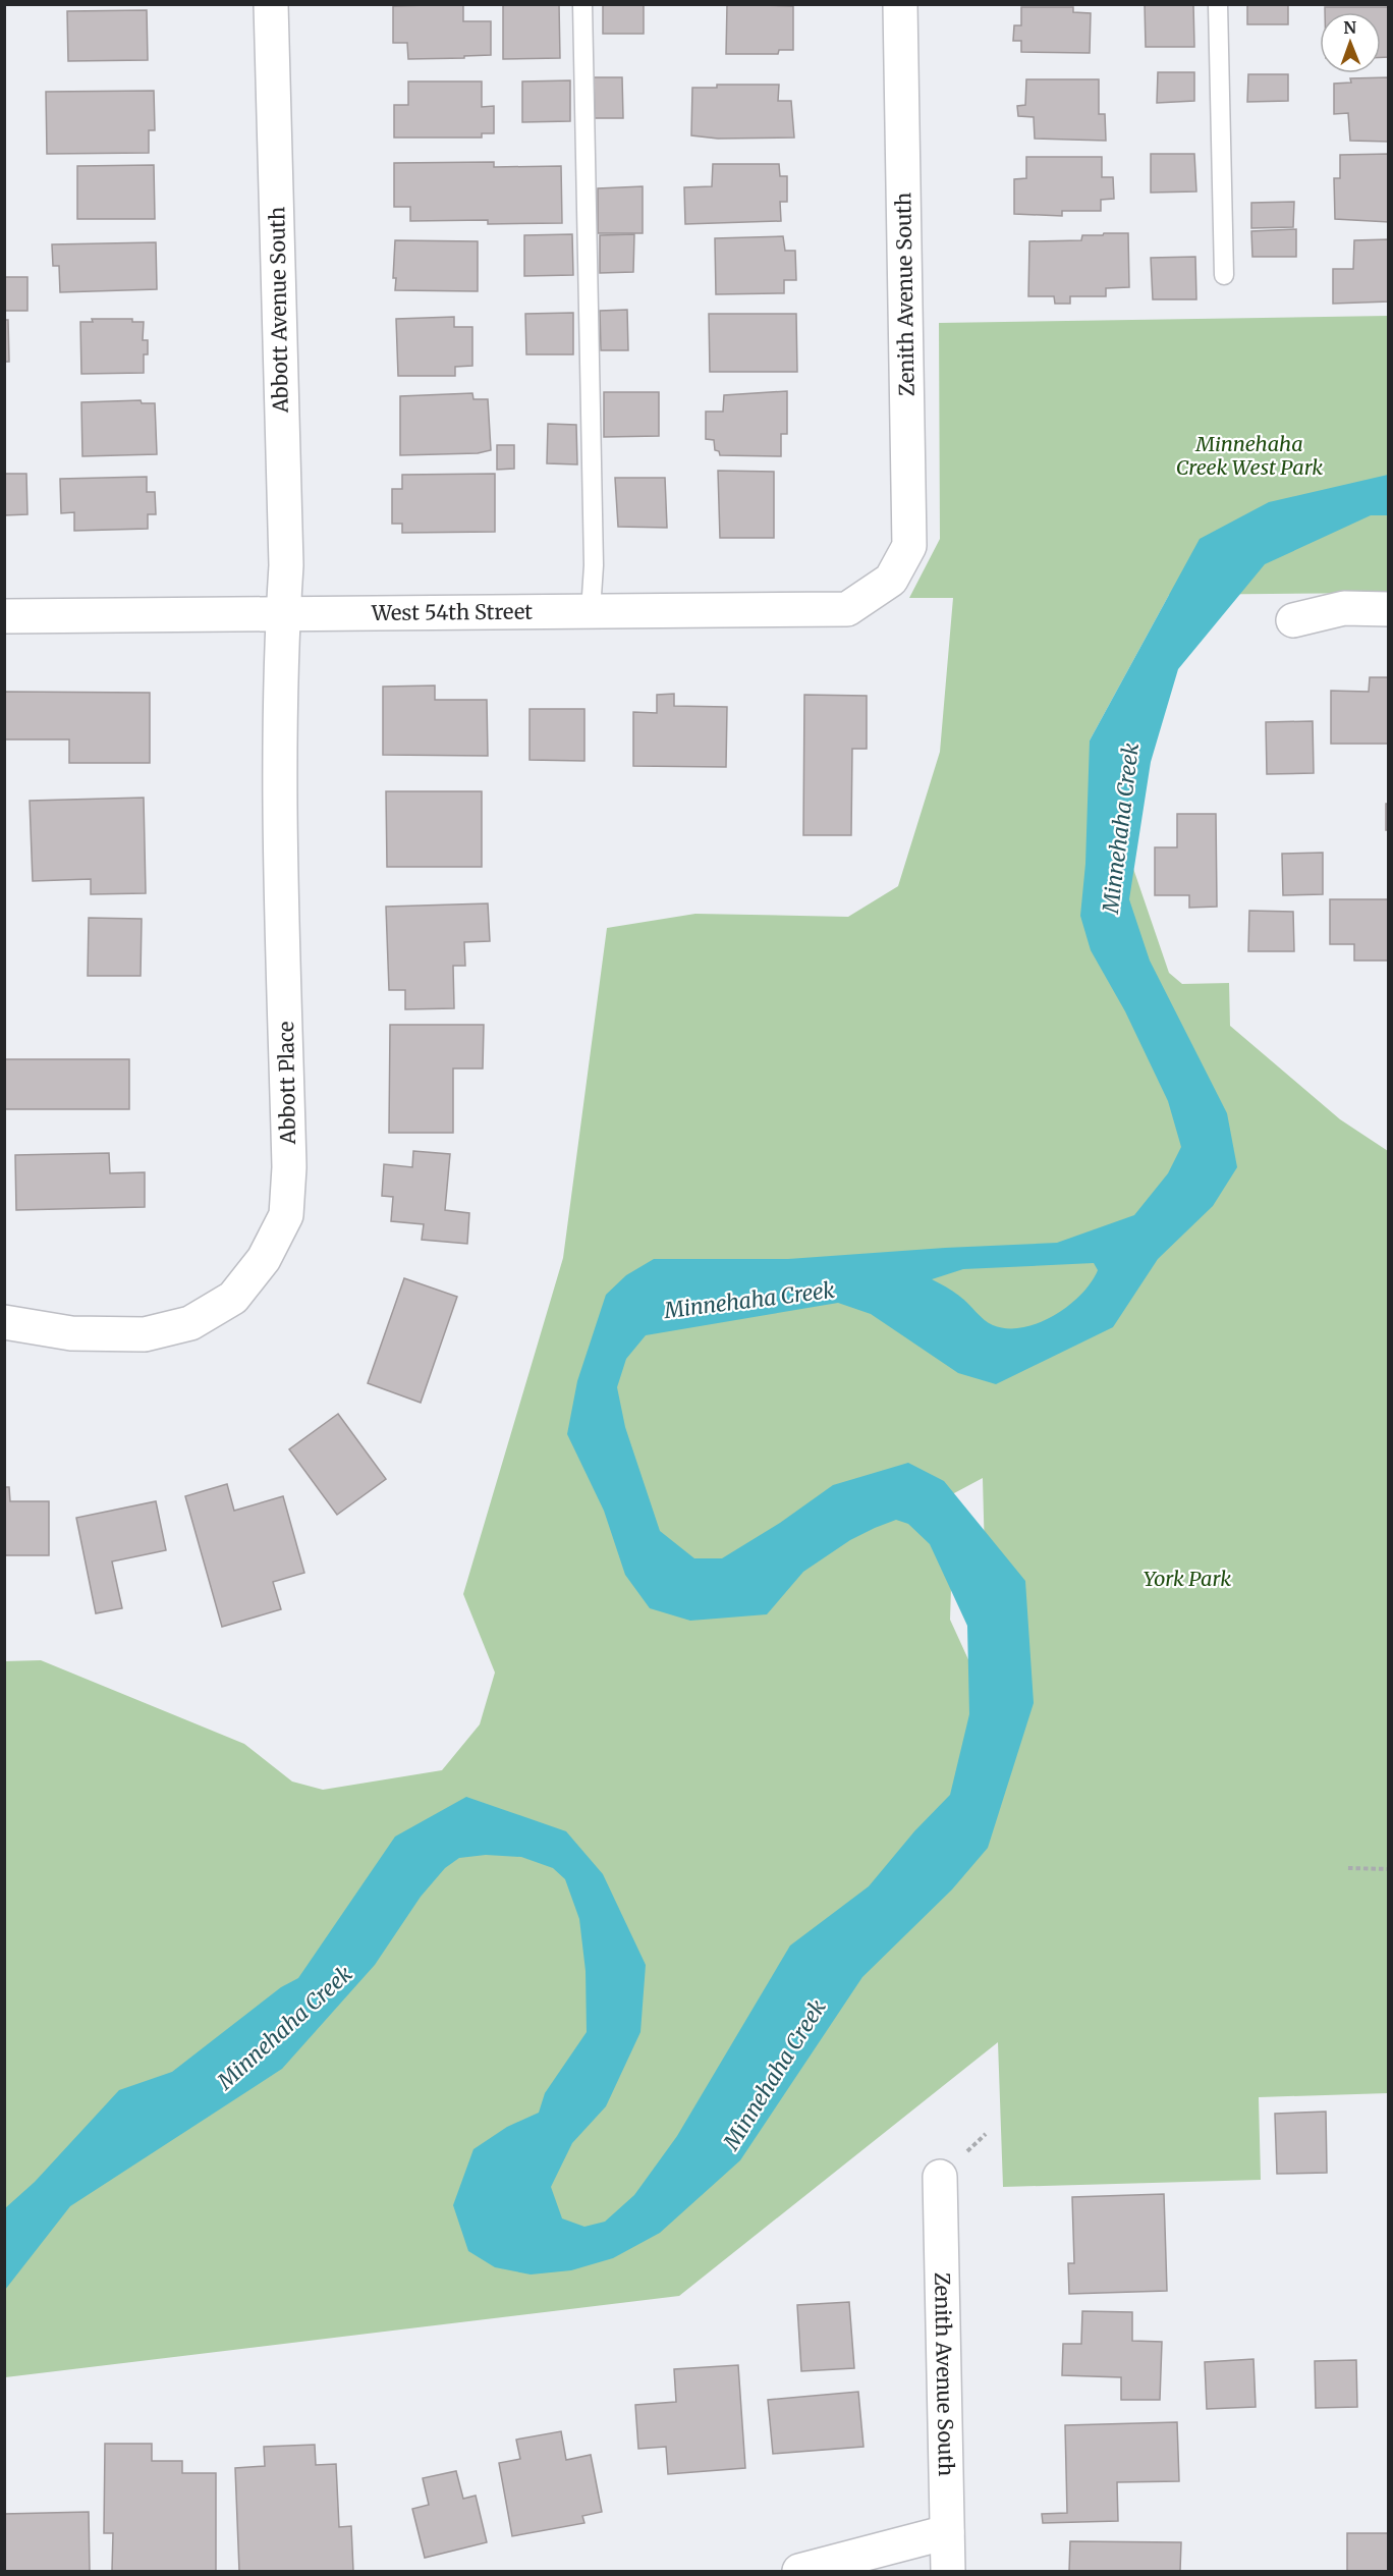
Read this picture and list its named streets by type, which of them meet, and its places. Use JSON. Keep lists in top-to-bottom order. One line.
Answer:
{"streets":{"street":["Zenith Avenue South","Abbott Avenue South","West 54th Street","Abbott Place"]},"crossings":[["Zenith Avenue South","West 54th Street"],["Abbott Avenue South","West 54th Street"],["Abbott Avenue South","Abbott Place"],["West 54th Street","Abbott Place"]],"water":["Minnehaha Creek"],"parks":["Minnehaha Creek West Park","York Park"],"north":"top"}
